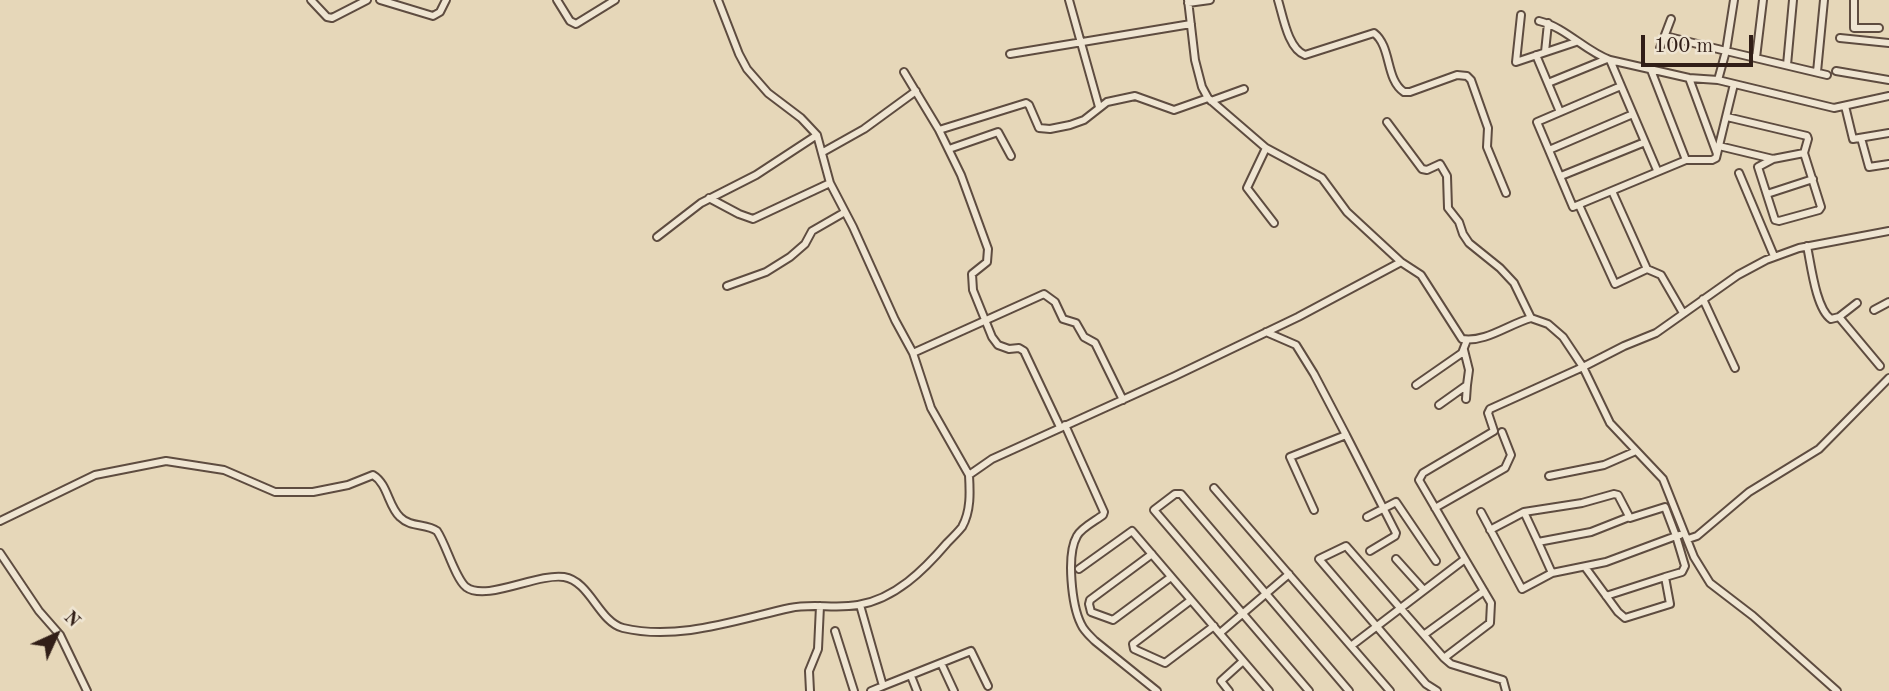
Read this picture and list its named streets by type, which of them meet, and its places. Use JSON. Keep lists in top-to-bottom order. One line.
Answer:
{"scale_bar":"100 m","north":"top right"}
